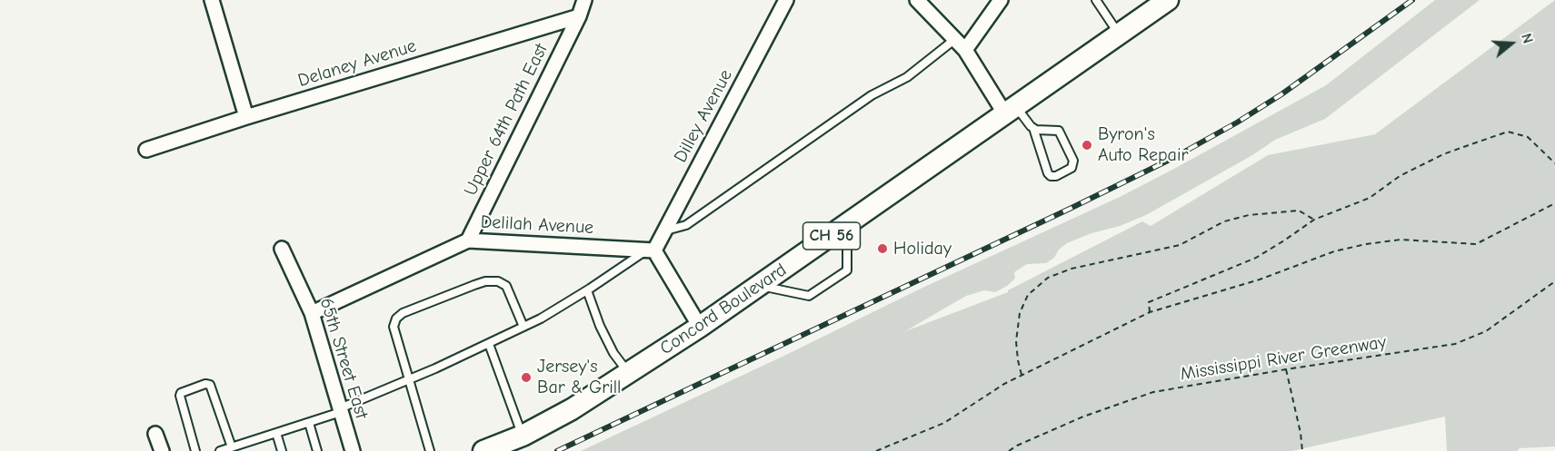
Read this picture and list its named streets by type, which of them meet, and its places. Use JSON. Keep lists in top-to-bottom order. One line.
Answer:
{"streets":{"main road":["CH 56","Concord Boulevard"],"street":["Delaney Avenue","Dilley Avenue","Upper 64th Path East","Delilah Avenue","65th Street East"],"path":["Mississippi River Greenway"]},"crossings":[["Delaney Avenue","Upper 64th Path East"],["Dilley Avenue","Delilah Avenue"],["Upper 64th Path East","Delilah Avenue"],["Delilah Avenue","65th Street East"]],"places":["Byron's Auto Repair","Holiday","Jersey's Bar & Grill"],"north":"right"}
